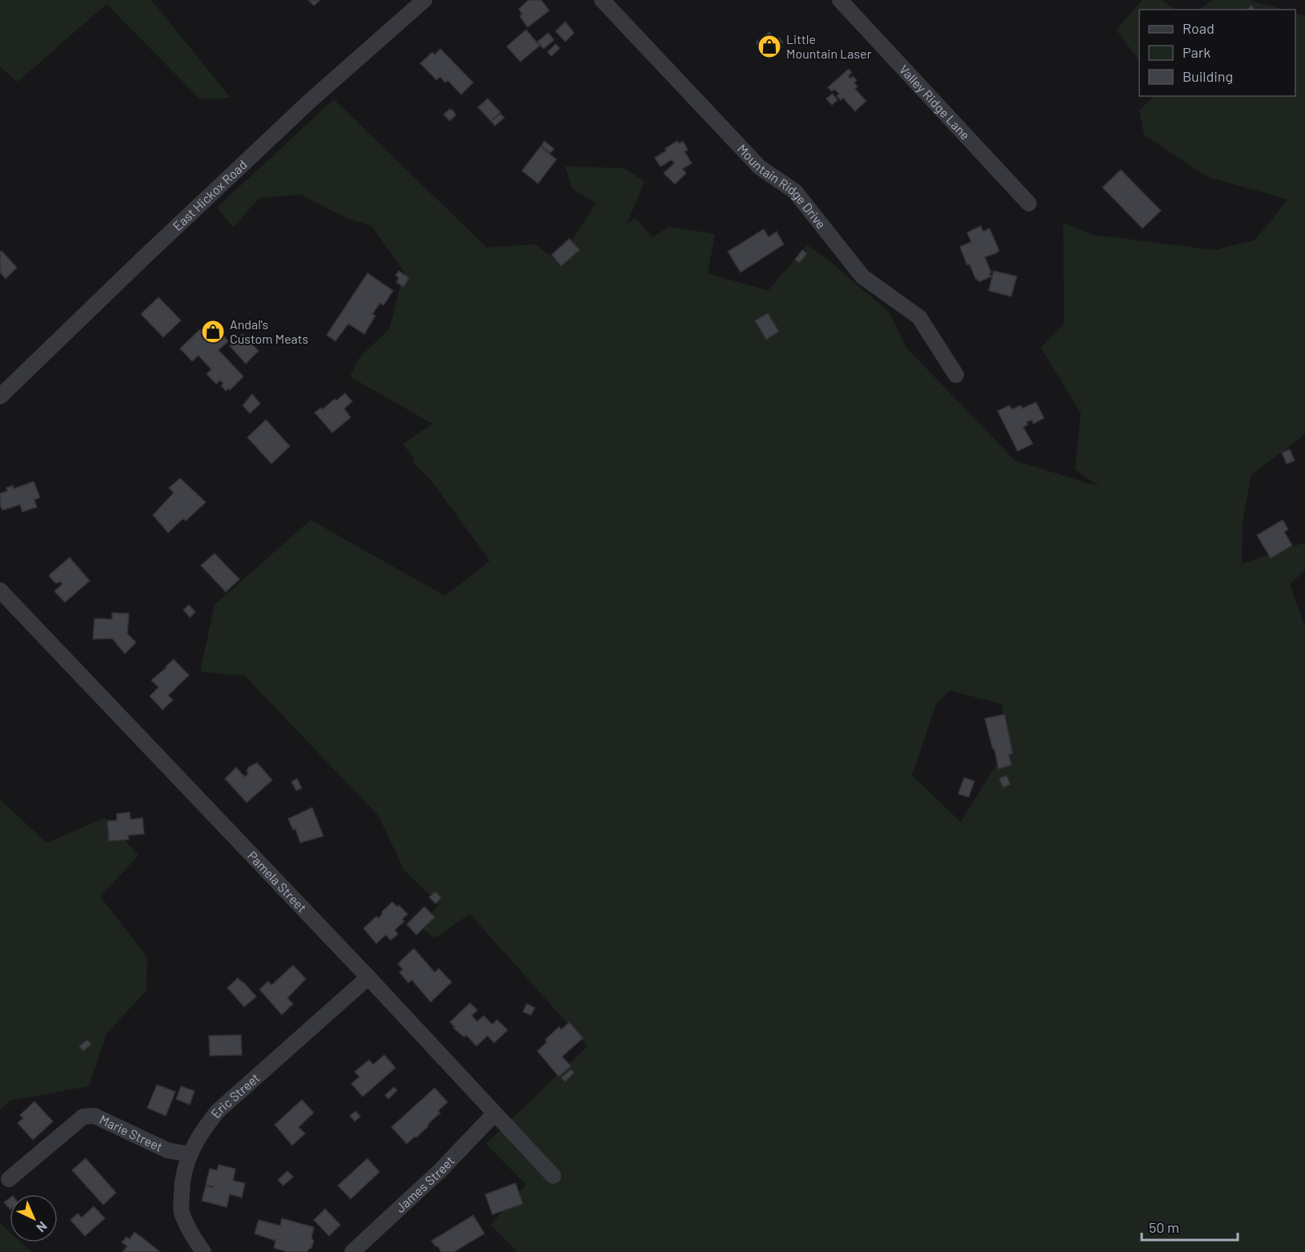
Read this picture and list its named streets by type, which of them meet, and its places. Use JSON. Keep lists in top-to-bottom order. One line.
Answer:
{"streets":{"street":["Valley Ridge Lane","Mountain Ridge Drive","East Hickox Road","Pamela Street","Eric Street","Marie Street","James Street"]},"crossings":[["Pamela Street","Eric Street"],["Pamela Street","James Street"],["Eric Street","Marie Street"]],"places":{"shop":["Little Mountain Laser","Andal's Custom Meats"]},"legend":["Road","Park","Building"],"scale_bar":"50 m","north":"bottom right"}
